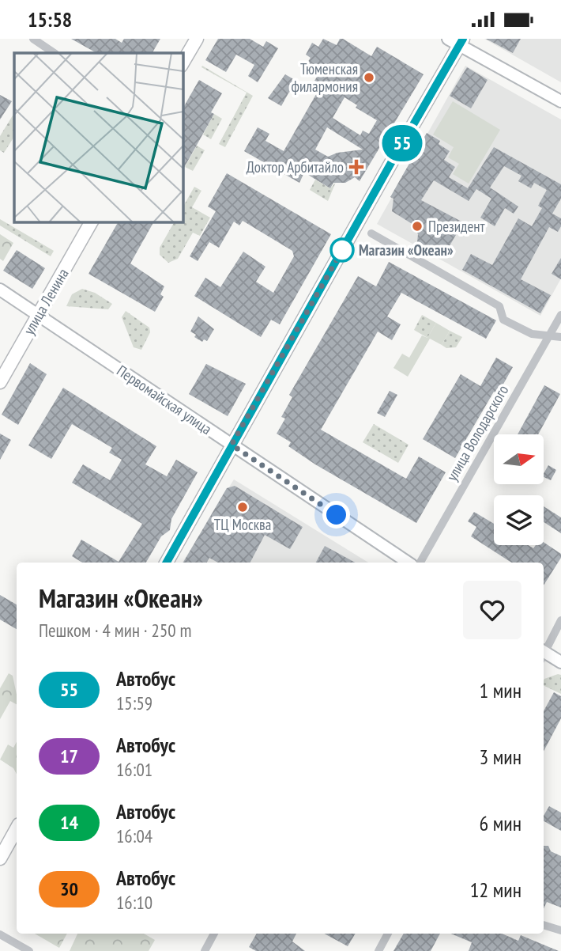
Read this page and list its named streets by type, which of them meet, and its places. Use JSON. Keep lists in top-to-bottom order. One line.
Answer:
{"streets":{"main road":["улица Ленина"],"street":["Первомайская улица","улица Володарского"]},"crossings":[["улица Ленина","Первомайская улица"]],"places":{"other":["Тюменская филармония","Президент","Магазин «Океан»","ТЦ Москва"],"health":["Доктор Арбитайло"]},"lines":["bus line 55"],"north":"right","page":{"status":"15:58","on_map":"55","heading":["Магазин «Океан»","Пешком · 4 мин · 250 m"],"list":[{"mark":"55","name":"Автобус","note":"15:59","value":"1 мин"},{"mark":"17","name":"Автобус","note":"16:01","value":"3 мин"},{"mark":"14","name":"Автобус","note":"16:04","value":"6 мин"},{"mark":"30","name":"Автобус","note":"16:10","value":"12 мин"}]}}
